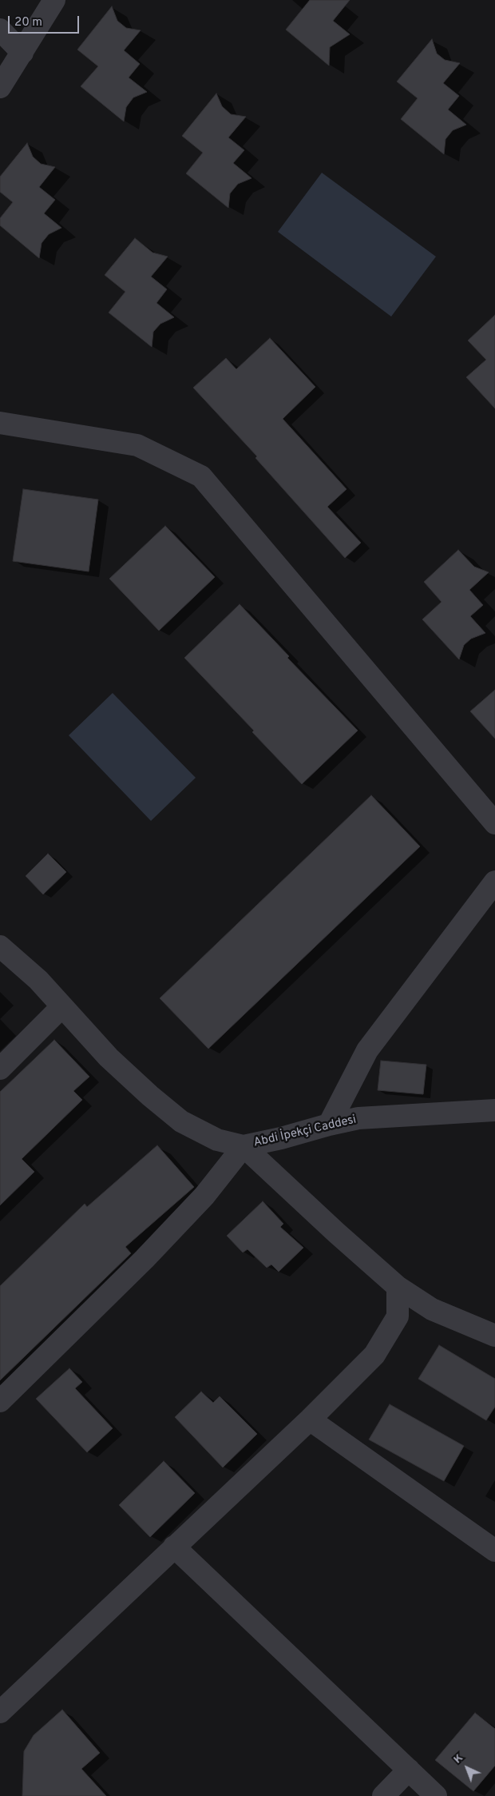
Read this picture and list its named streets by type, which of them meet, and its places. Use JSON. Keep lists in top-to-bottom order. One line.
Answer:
{"streets":{"street":["Abdi İpekçi Caddesi"]},"scale_bar":"20 m","north":"top left"}
